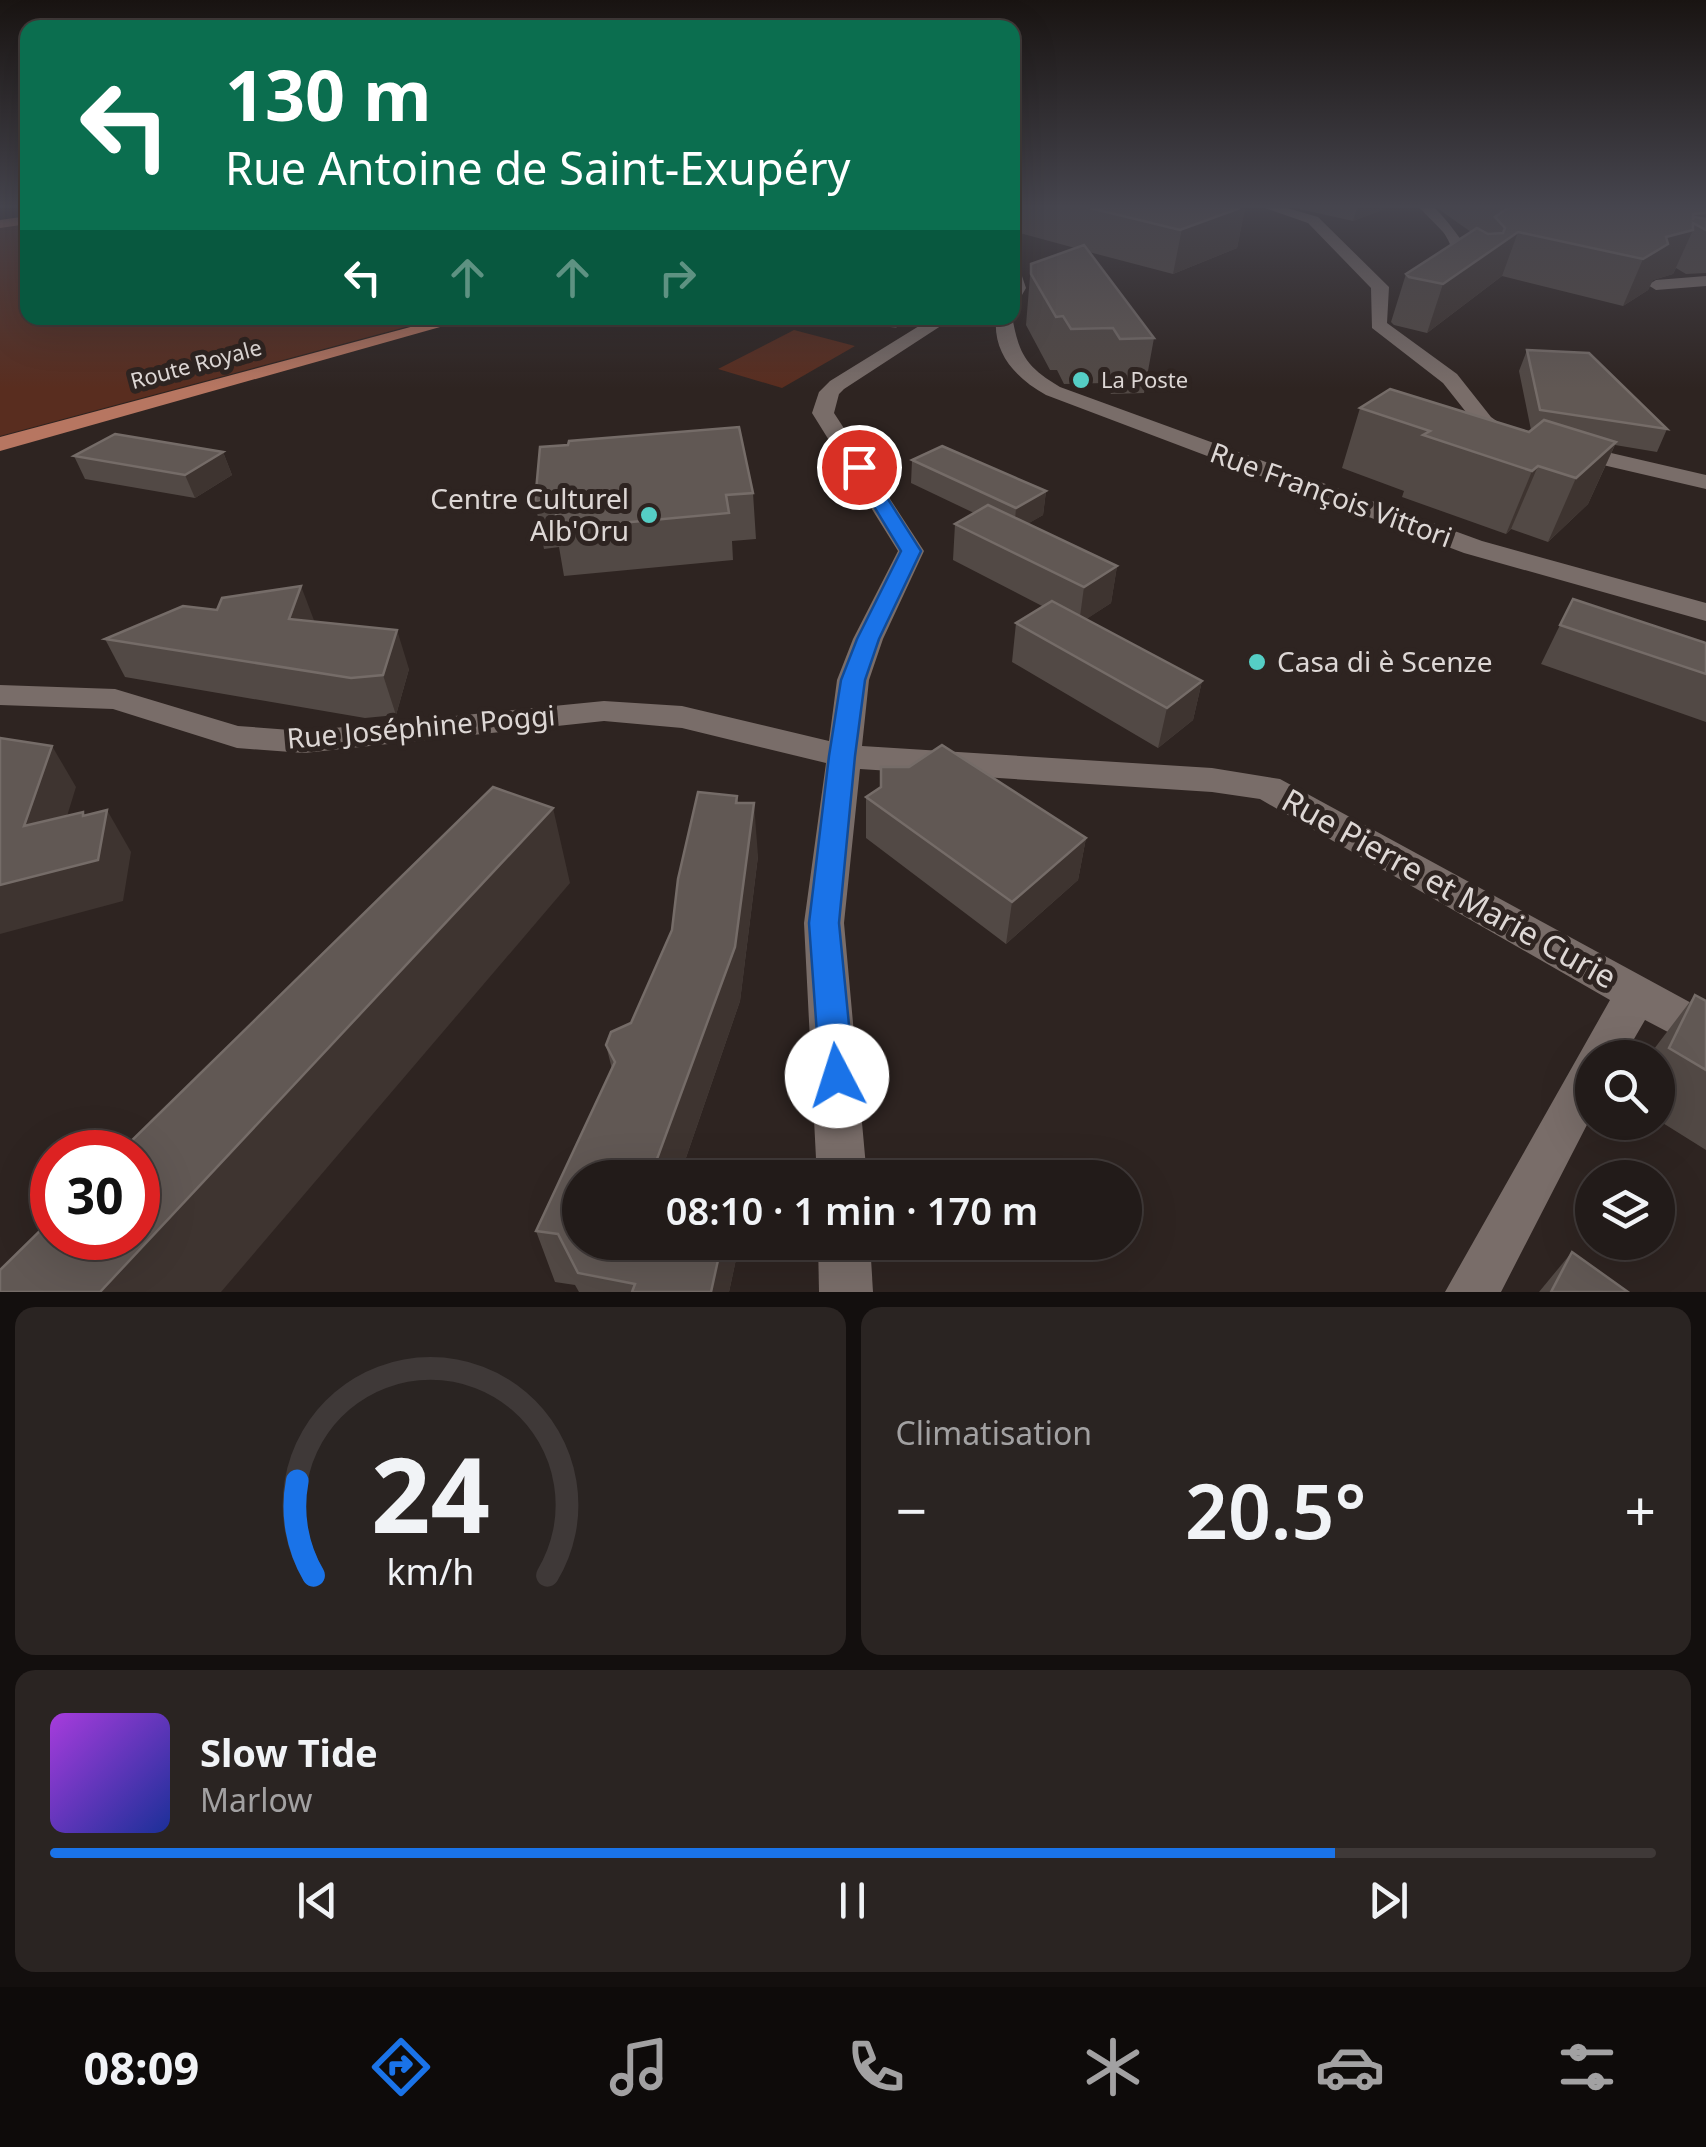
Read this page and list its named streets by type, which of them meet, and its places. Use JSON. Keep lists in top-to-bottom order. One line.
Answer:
{"streets":{"main road":["Route Royale"],"street":["Rue François Vittori","Rue Joséphine Poggi","Rue Pierre et Marie Curie"]},"crossings":[["Rue Joséphine Poggi","Rue Pierre et Marie Curie"]],"places":["La Poste","Centre Culturel Alb'Oru","Casa di è Scenze"],"page":{"turn":["130 m","Rue Antoine de Saint-Exupéry"],"limit":"30","trip":"08:10 · 1 min · 170 m","tile":"Climatisation","heat":["−","20.5°","+"],"song":["Slow Tide","Marlow"],"tabs":"08:09","gauge":["24","km/h"]}}
